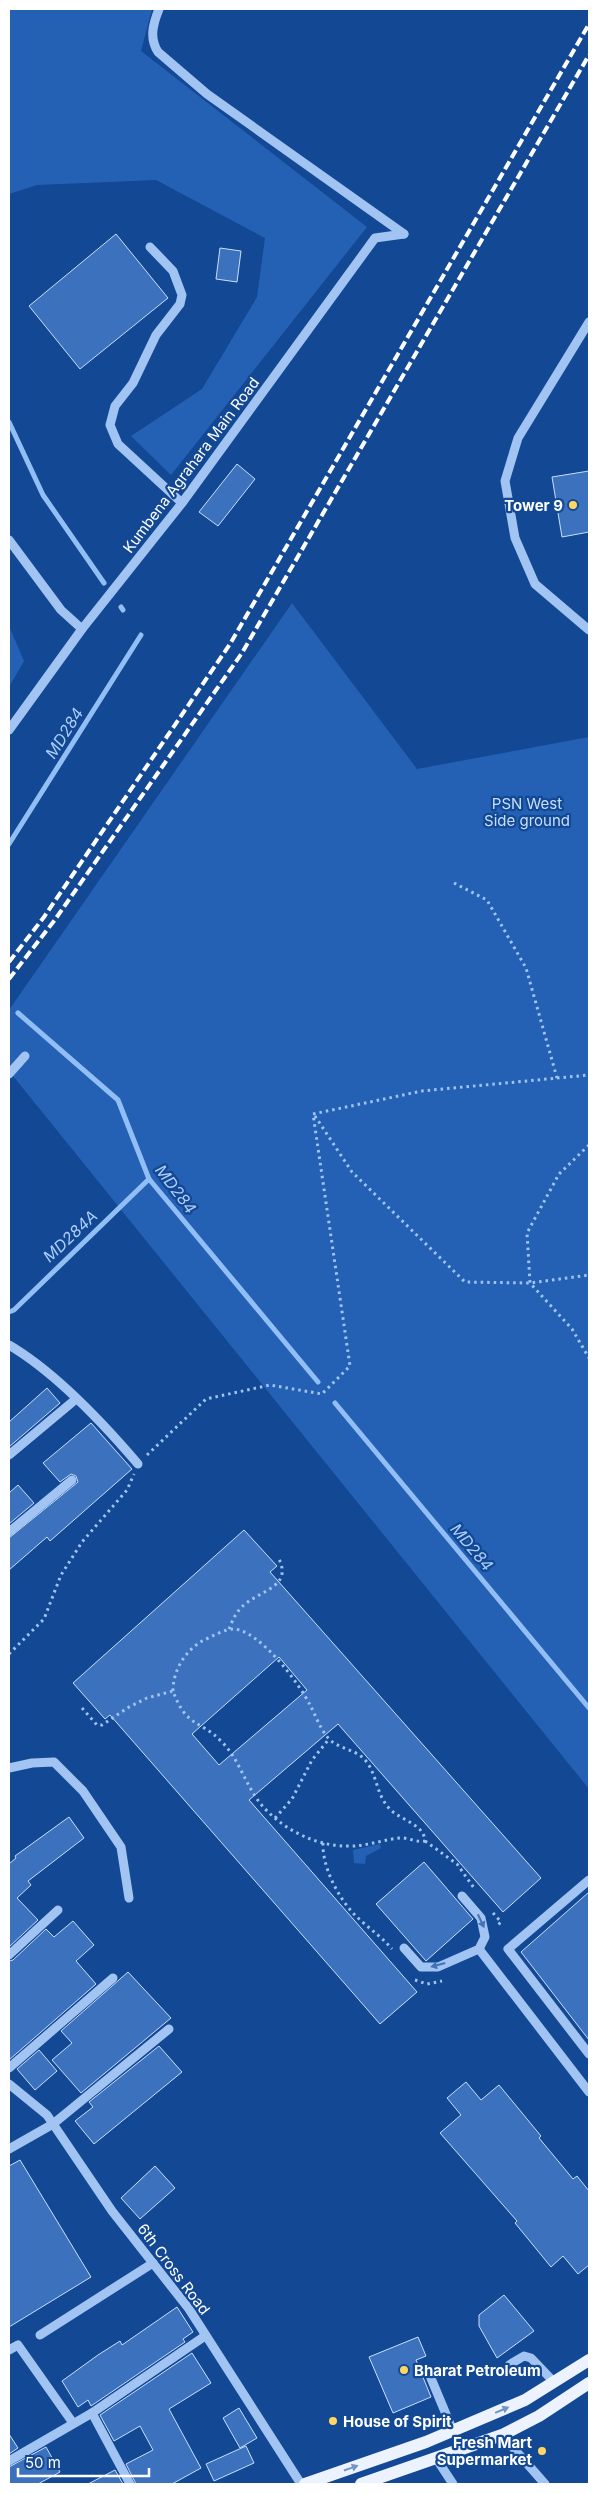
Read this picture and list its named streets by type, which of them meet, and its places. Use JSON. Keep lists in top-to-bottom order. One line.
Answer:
{"streets":{"street":["Kumbena Agrahara Main Road","6th Cross Road"]},"water":["MD284","MD284A"],"parks":["PSN West Side ground"],"places":["Tower 9","Bharat Petroleum","House of Spirit","Fresh Mart Supermarket"],"scale_bar":"50 m"}
